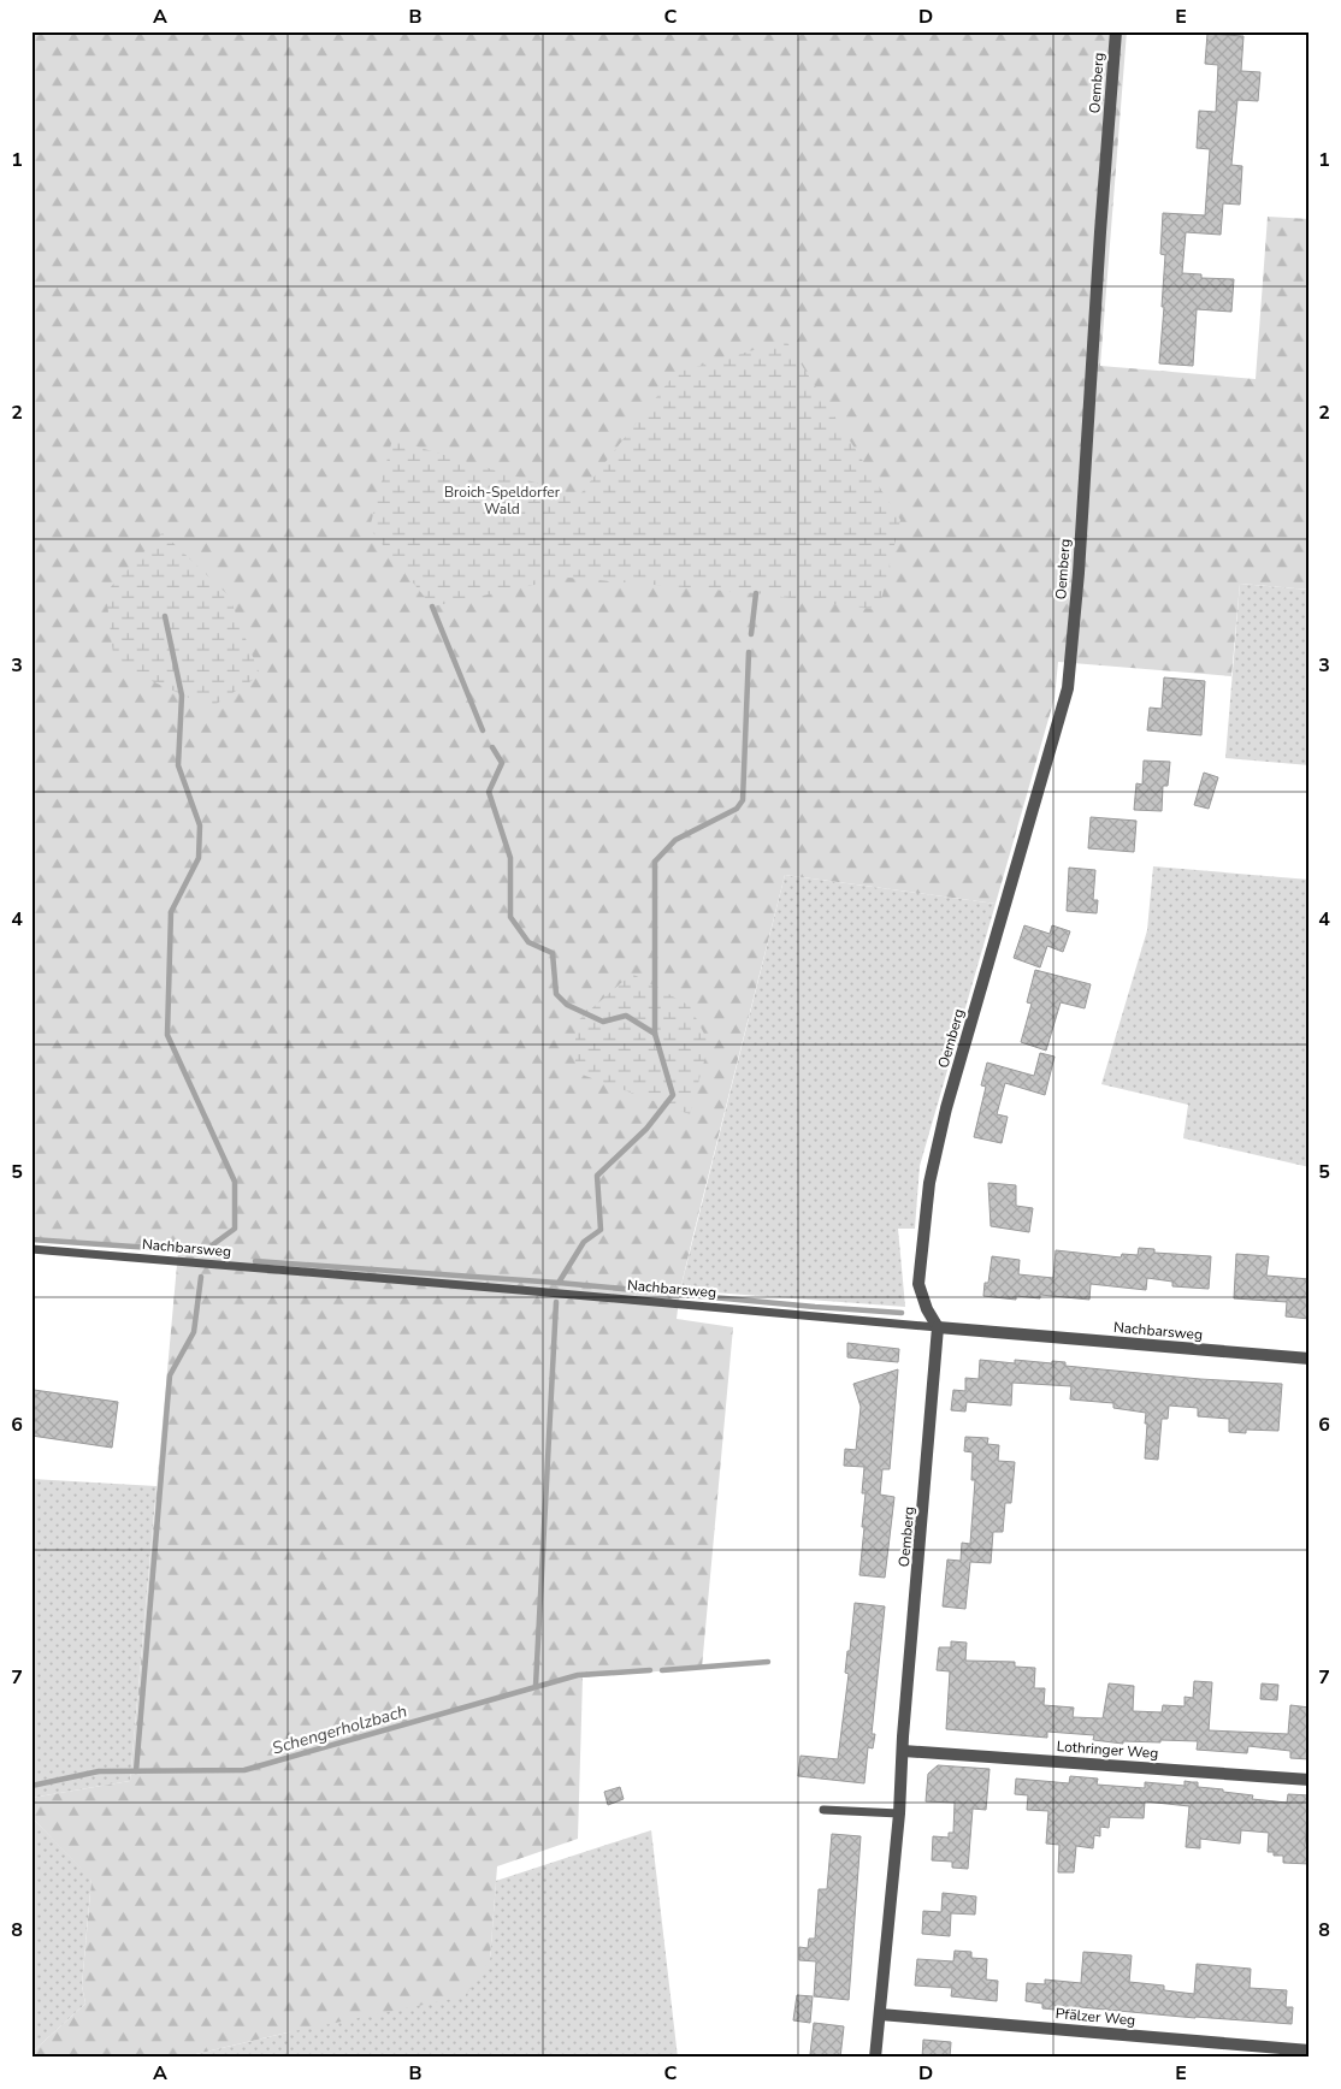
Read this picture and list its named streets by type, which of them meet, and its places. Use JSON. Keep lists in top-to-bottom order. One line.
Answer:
{"streets":{"street":["Oemberg","Nachbarsweg","Lothringer Weg","Pfälzer Weg"]},"crossings":[["Oemberg","Nachbarsweg"],["Oemberg","Lothringer Weg"],["Oemberg","Pfälzer Weg"]],"water":["Schengerholzbach"],"parks":["Broich-Speldorfer Wald"],"grid":{"columns":["A","B","C","D","E"],"rows":["1","2","3","4","5","6","7","8"]}}
